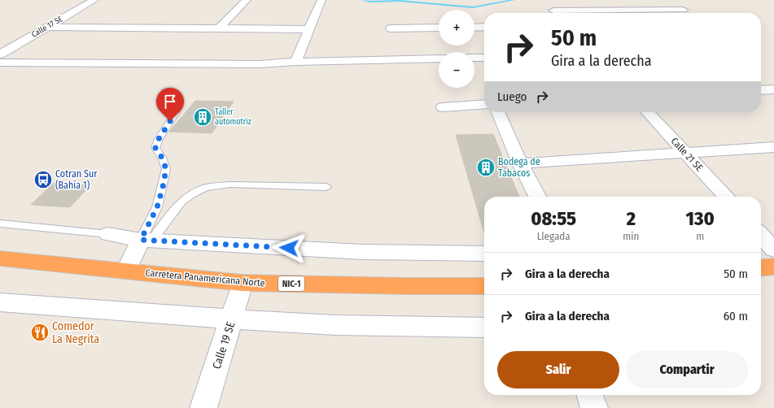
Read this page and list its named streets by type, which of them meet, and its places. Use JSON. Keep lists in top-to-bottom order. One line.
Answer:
{"streets":{"highway":["Carretera Panamericana Norte","NIC-1"],"street":["Calle 17 SE","Calle 21 SE","Calle 19 SE"]},"crossings":[["Carretera Panamericana Norte","Calle 19 SE"]],"places":{"building":["Taller automotriz","Bodega de Tabacos"],"bus stop":["Cotran Sur (Bahía 1)"],"restaurant":["Comedor La Negrita"]},"page":{"map_buttons":["+","−"],"turn":["50 m","Gira a la derecha"],"then":"Luego","eta":["08:55","Llegada","2","min","130","m"],"list":[{"name":"Gira a la derecha","value":"50 m"},{"name":"Gira a la derecha","value":"60 m"}],"buttons":["Salir","Compartir"]}}
